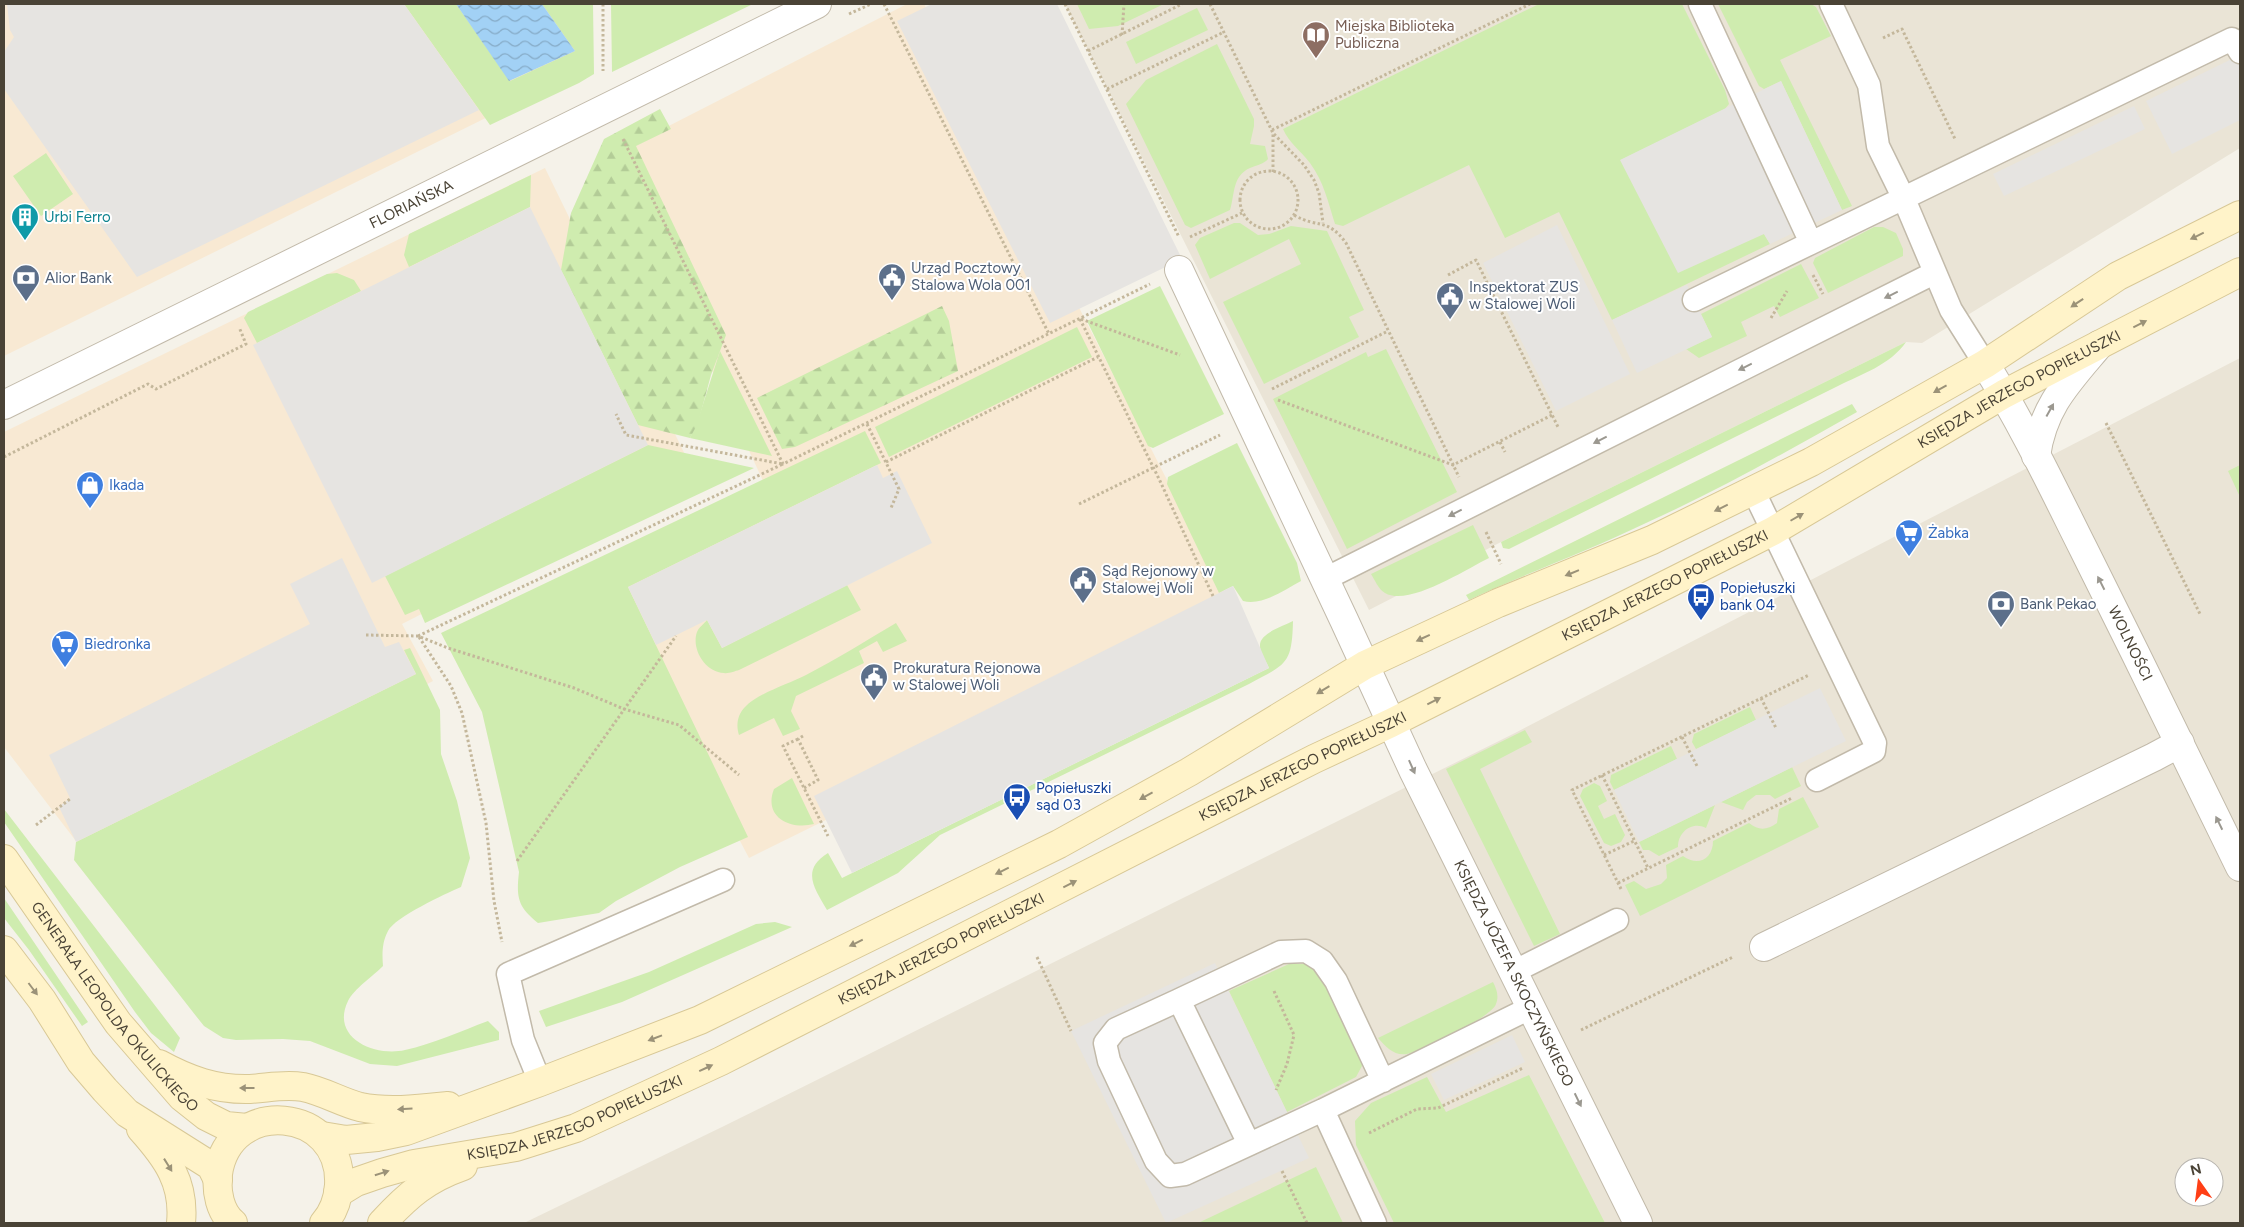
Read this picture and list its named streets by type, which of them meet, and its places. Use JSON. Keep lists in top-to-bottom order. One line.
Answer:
{"streets":{"street":["FLORIAŃSKA","KSIĘDZA JERZEGO POPIEŁUSZKI","WOLNOŚCI","KSIĘDZA JÓZEFA SKOCZYŃSKIEGO","GENERAŁA LEOPOLDA OKULICKIEGO"]},"crossings":[["KSIĘDZA JERZEGO POPIEŁUSZKI","WOLNOŚCI"],["KSIĘDZA JERZEGO POPIEŁUSZKI","KSIĘDZA JÓZEFA SKOCZYŃSKIEGO"]],"one_way":["WOLNOŚCI","KSIĘDZA JÓZEFA SKOCZYŃSKIEGO"],"places":{"library":["Miejska Biblioteka Publiczna"],"building":["Urbi Ferro"],"public building":["Urząd Pocztowy Stalowa Wola 001","Inspektorat ZUS w Stalowej Woli","Sąd Rejonowy w Stalowej Woli","Prokuratura Rejonowa w Stalowej Woli"],"bank":["Alior Bank","Bank Pekao"],"shop":["Ikada"],"supermarket":["Żabka","Biedronka"],"bus stop":["Popiełuszki bank 04","Popiełuszki sąd 03"]},"north":"top"}
